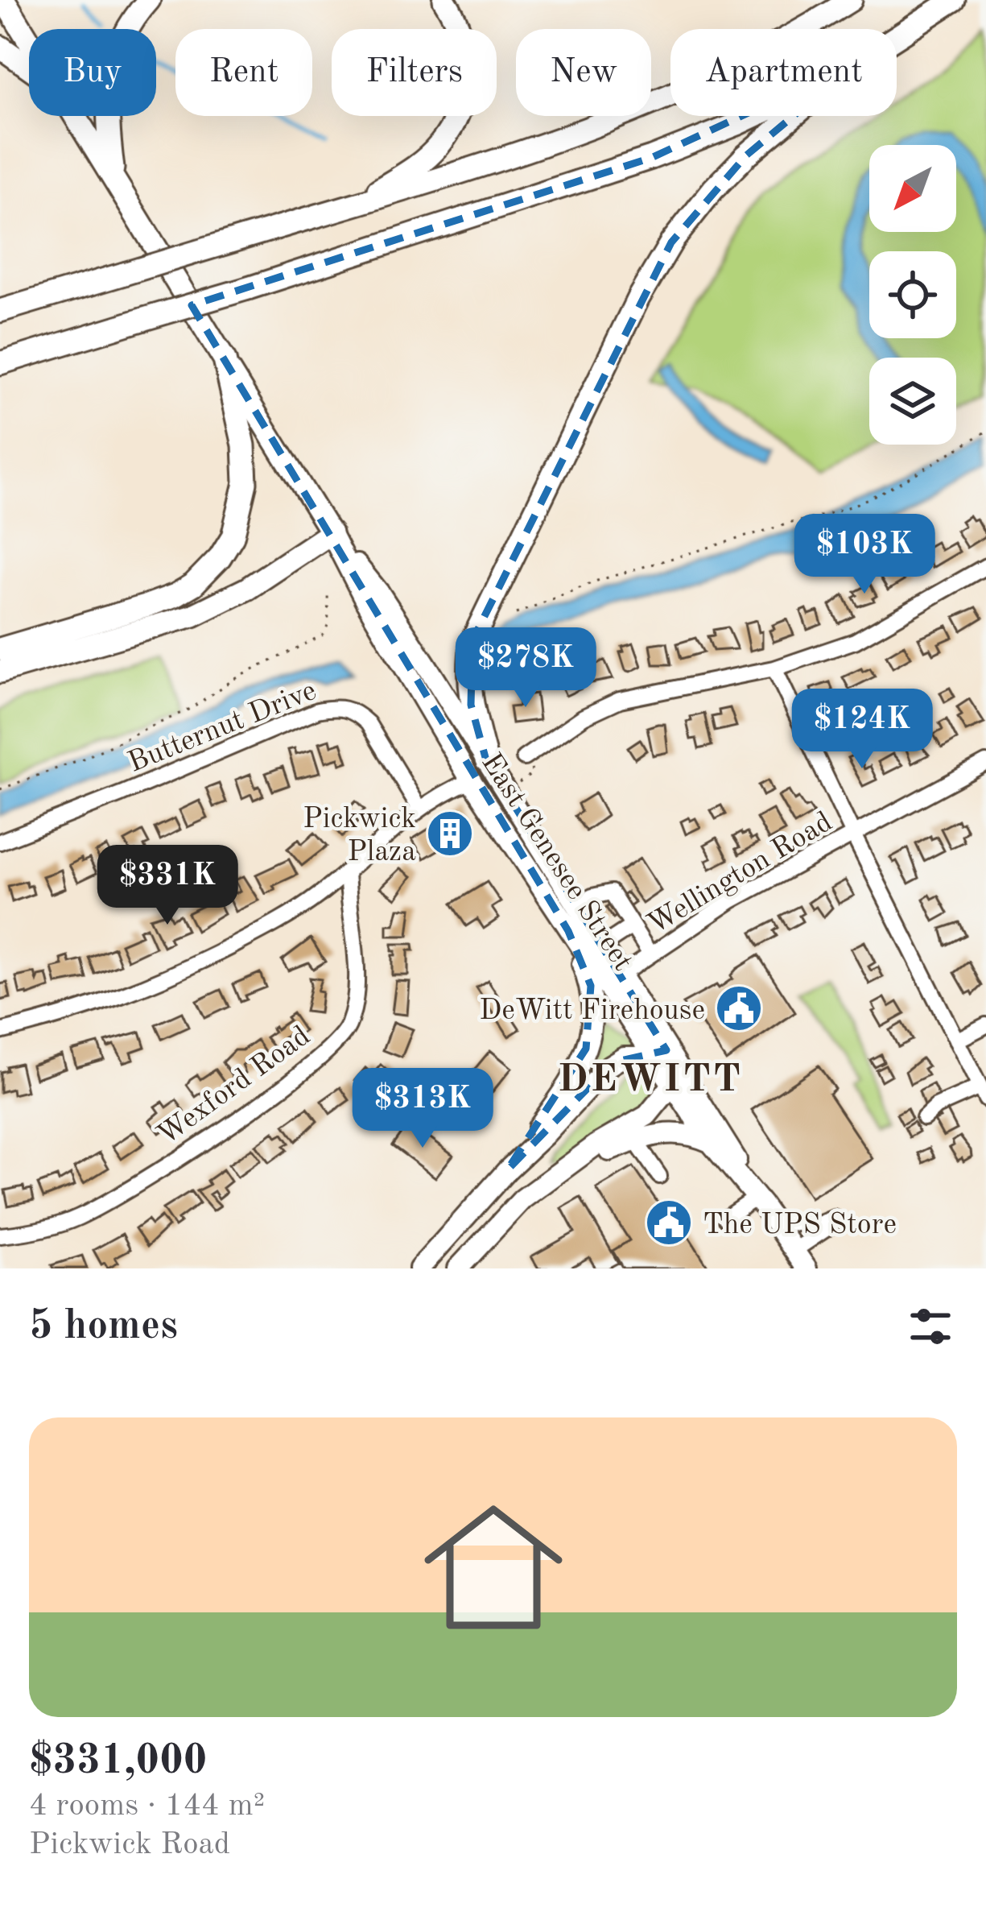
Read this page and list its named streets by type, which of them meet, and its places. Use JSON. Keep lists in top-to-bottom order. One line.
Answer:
{"streets":{"highway":["East Genesee Street"],"street":["Butternut Drive","Wellington Road","Wexford Road"]},"crossings":[["East Genesee Street","Wellington Road"]],"districts":["DEWITT"],"places":{"building":["Pickwick Plaza"],"public building":["DeWitt Firehouse","The UPS Store"]},"north":"bottom left","page":{"chip":["Buy","Rent","Filters","New","Apartment"],"price":["$103K","$278K","$124K","$331K","$313K"],"heading":"5 homes","list":[{"name":"$331,000","note":"4 rooms · 144 m² · Pickwick Road"}]}}
